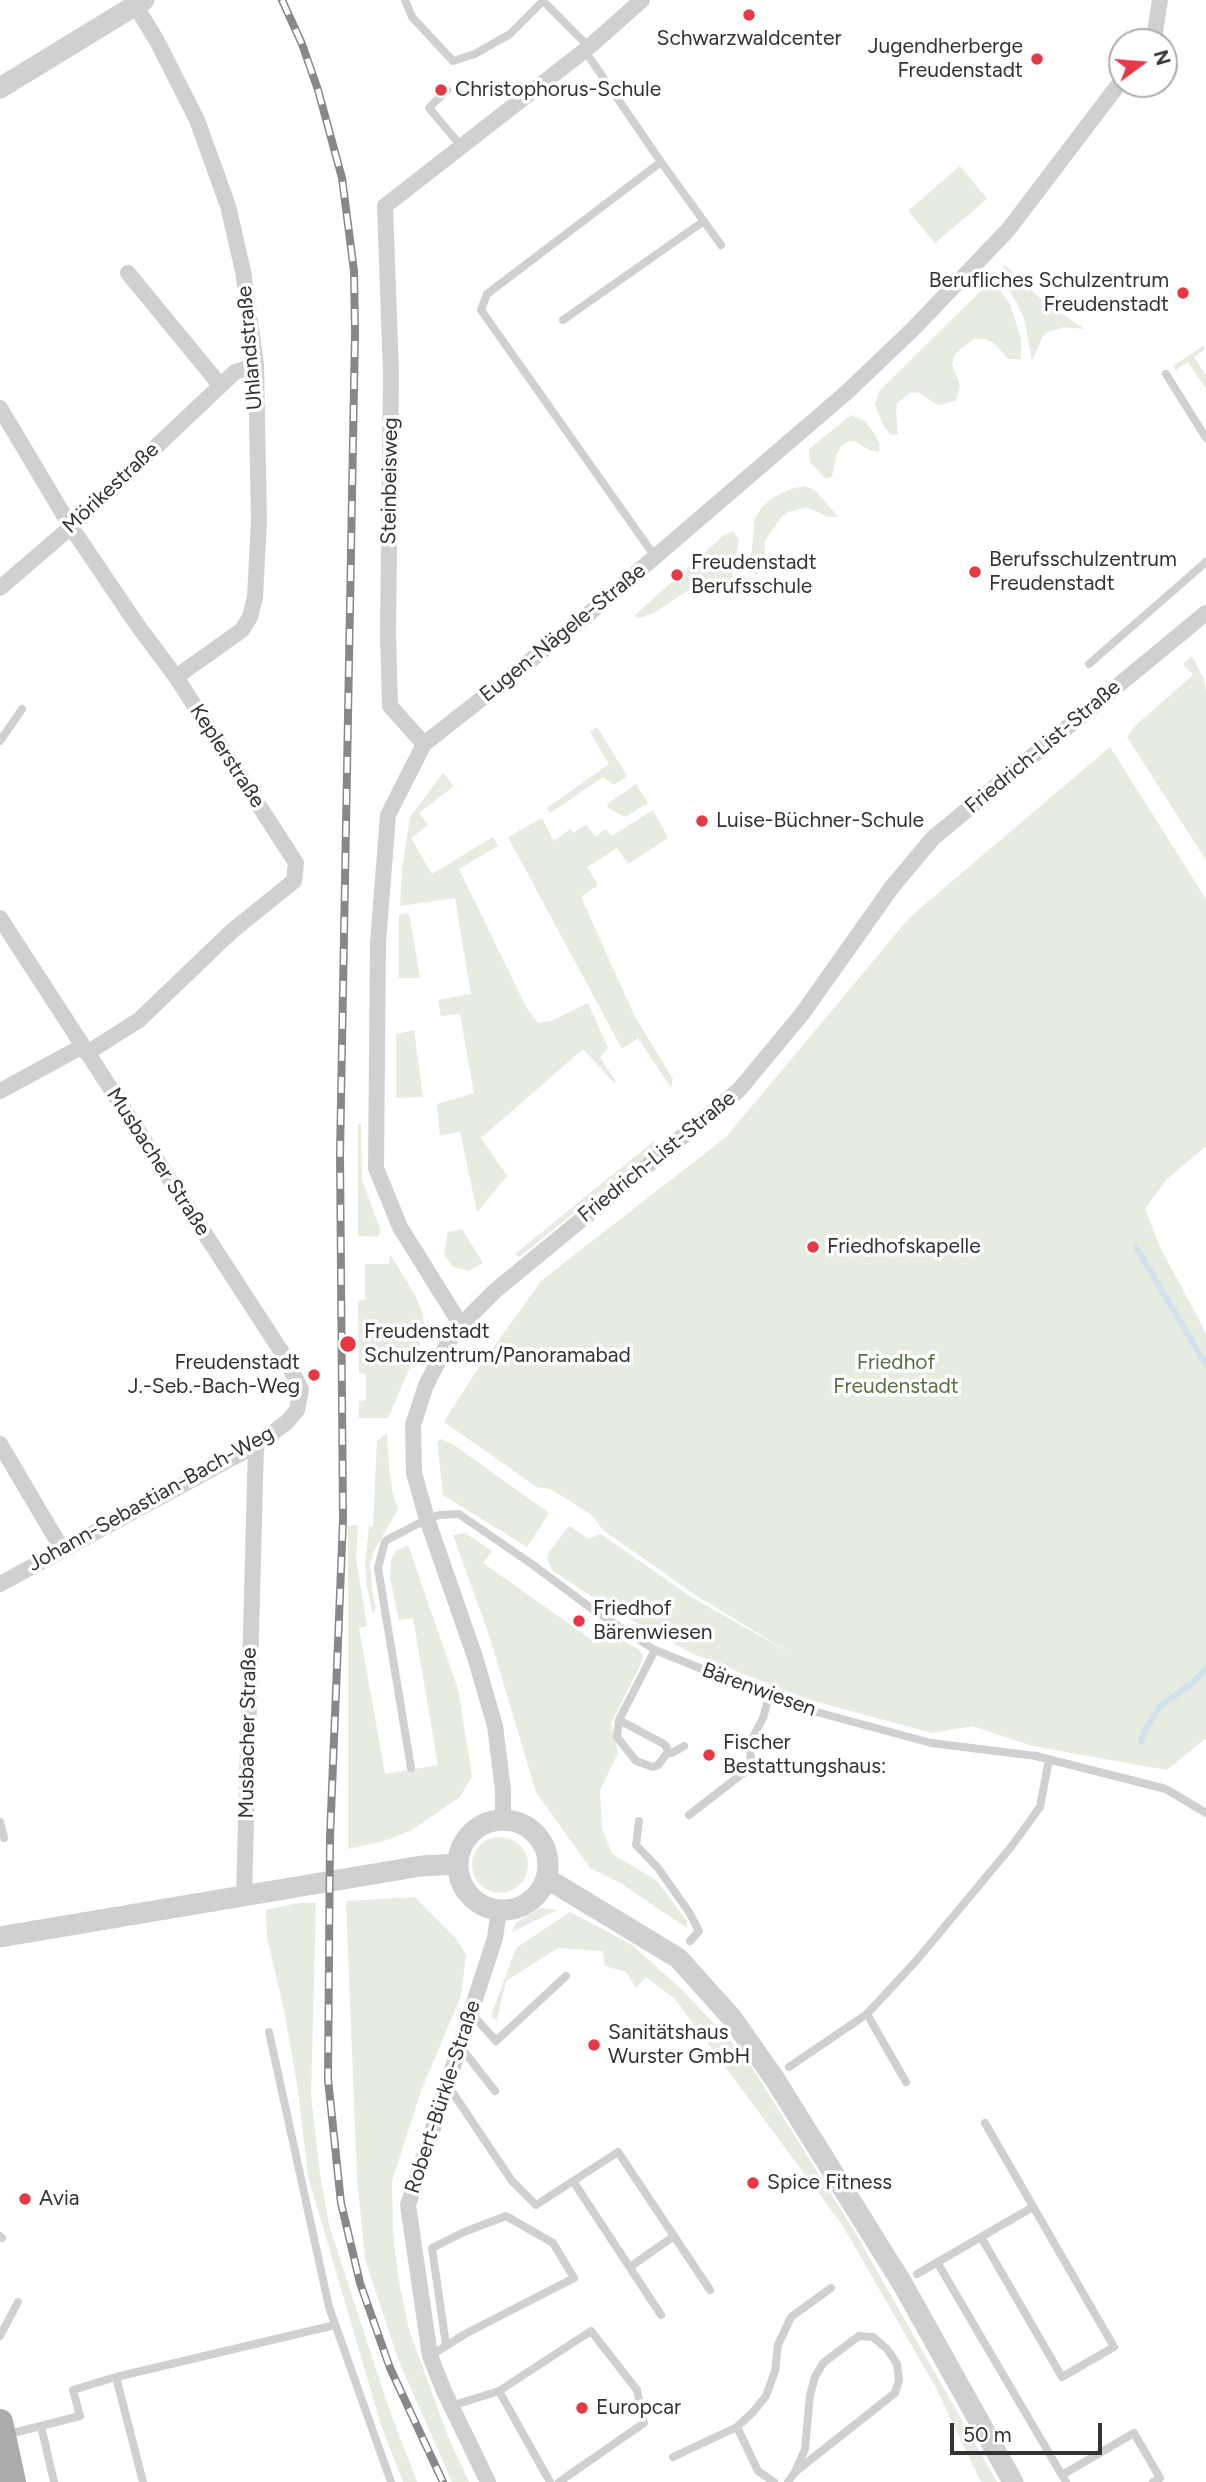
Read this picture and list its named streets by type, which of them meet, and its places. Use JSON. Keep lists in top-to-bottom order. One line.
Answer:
{"streets":{"street":["Uhlandstraße","Steinbeisweg","Mörikestraße","Eugen-Nägele-Straße","Friedrich-List-Straße","Keplerstraße","Musbacher Straße","Johann-Sebastian-Bach-Weg","Robert-Bürkle-Straße"],"lane":["Bärenwiesen"]},"crossings":[["Uhlandstraße","Mörikestraße"],["Uhlandstraße","Keplerstraße"],["Steinbeisweg","Eugen-Nägele-Straße"],["Mörikestraße","Keplerstraße"],["Eugen-Nägele-Straße","Friedrich-List-Straße"],["Friedrich-List-Straße","Bärenwiesen"],["Friedrich-List-Straße","Robert-Bürkle-Straße"],["Keplerstraße","Musbacher Straße"],["Musbacher Straße","Johann-Sebastian-Bach-Weg"]],"parks":["Friedhof Freudenstadt"],"places":["Schwarzwaldcenter","Jugendherberge Freudenstadt","Christophorus-Schule","Berufliches Schulzentrum Freudenstadt","Berufsschulzentrum Freudenstadt","Freudenstadt Berufsschule","Luise-Büchner-Schule","Friedhofskapelle","Freudenstadt Schulzentrum/Panoramabad","Freudenstadt J.-Seb.-Bach-Weg","Friedhof Bärenwiesen","Fischer Bestattungshaus:","Sanitätshaus Wurster GmbH","Spice Fitness","Avia","Europcar"],"scale_bar":"50 m","north":"right"}
